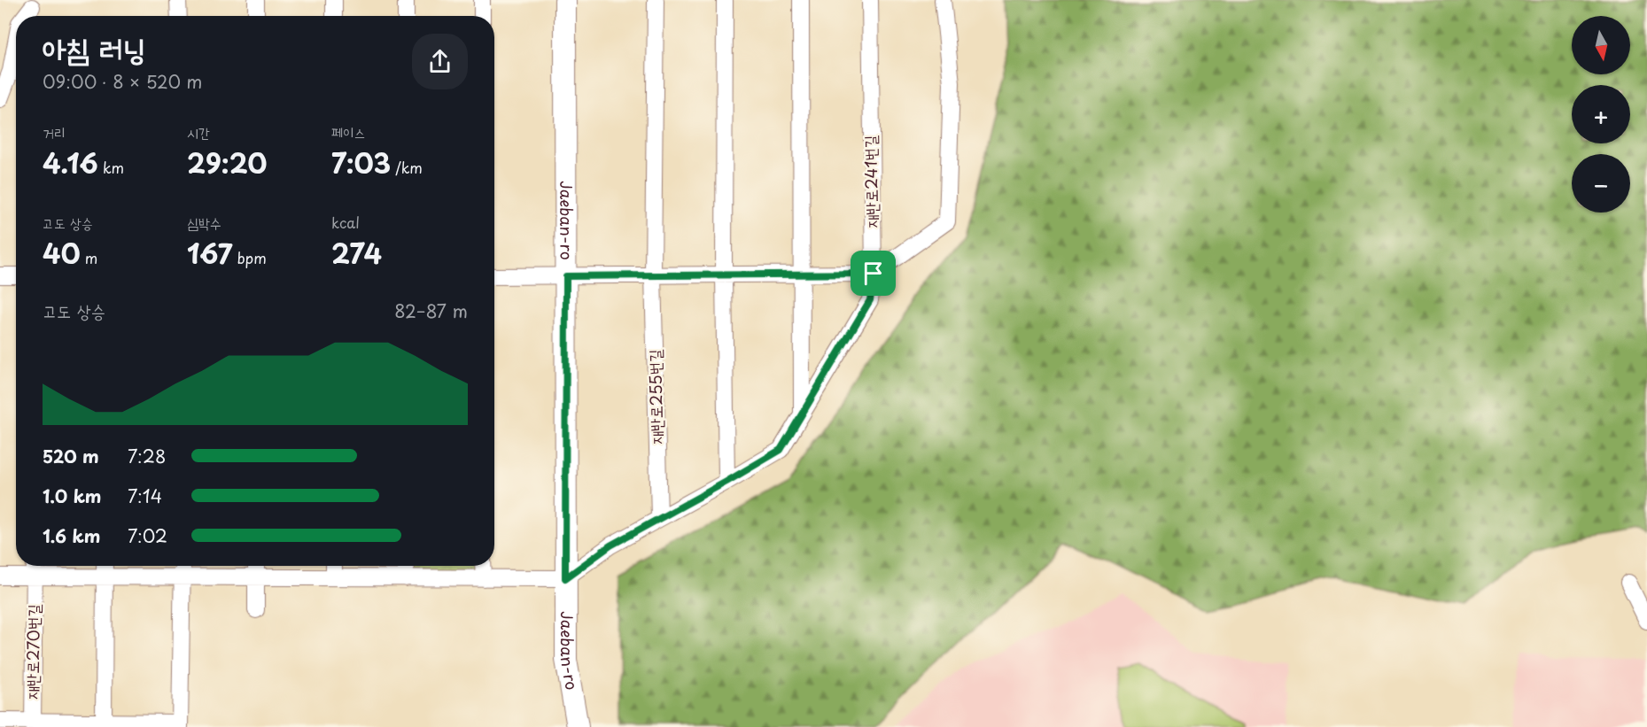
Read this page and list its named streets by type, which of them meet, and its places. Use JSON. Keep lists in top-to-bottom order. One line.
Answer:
{"streets":{"main road":["Jaeban-ro"],"street":["재반로241번길","재반로255번길","재반로270번길"]},"north":"bottom","page":{"map_buttons":["+","−"],"heading":["아침 러닝","09:00 · 8 × 520 m"],"stats":[["거리","4.16 km"],["시간","29:20"],["페이스","7:03 /km"],["고도 상승","40 m"],["심박수","167 bpm"],["kcal","274"]],"chart":["고도 상승","82–87 m"],"list":[{"name":"520 m","note":"7:28"},{"name":"1.0 km","note":"7:14"},{"name":"1.6 km","note":"7:02"}]}}
